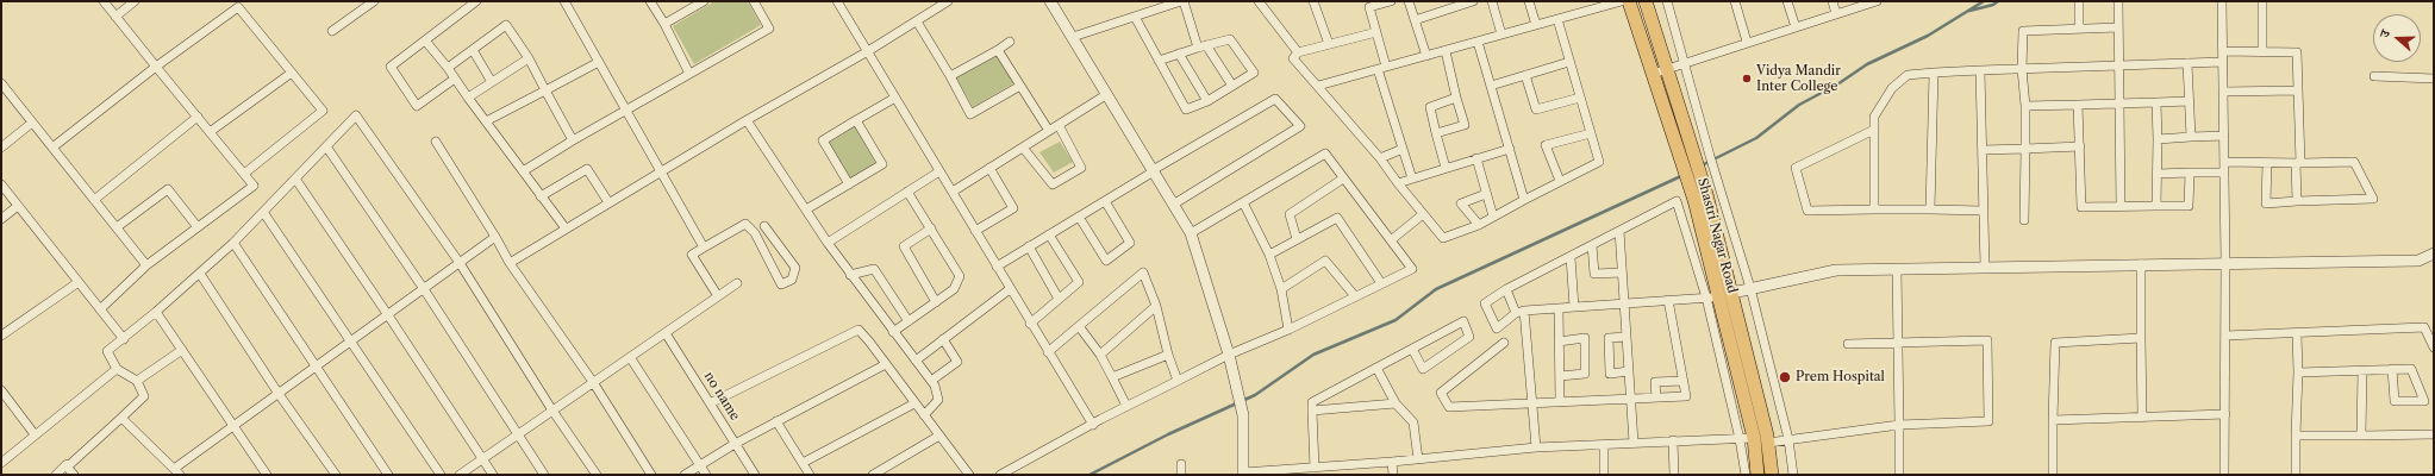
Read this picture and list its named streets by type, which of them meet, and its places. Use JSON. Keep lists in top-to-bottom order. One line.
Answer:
{"streets":{"highway":["Shastri Nagar Road"],"street":["no name"]},"places":["Vidya Mandir Inter College","Prem Hospital"],"north":"left"}
